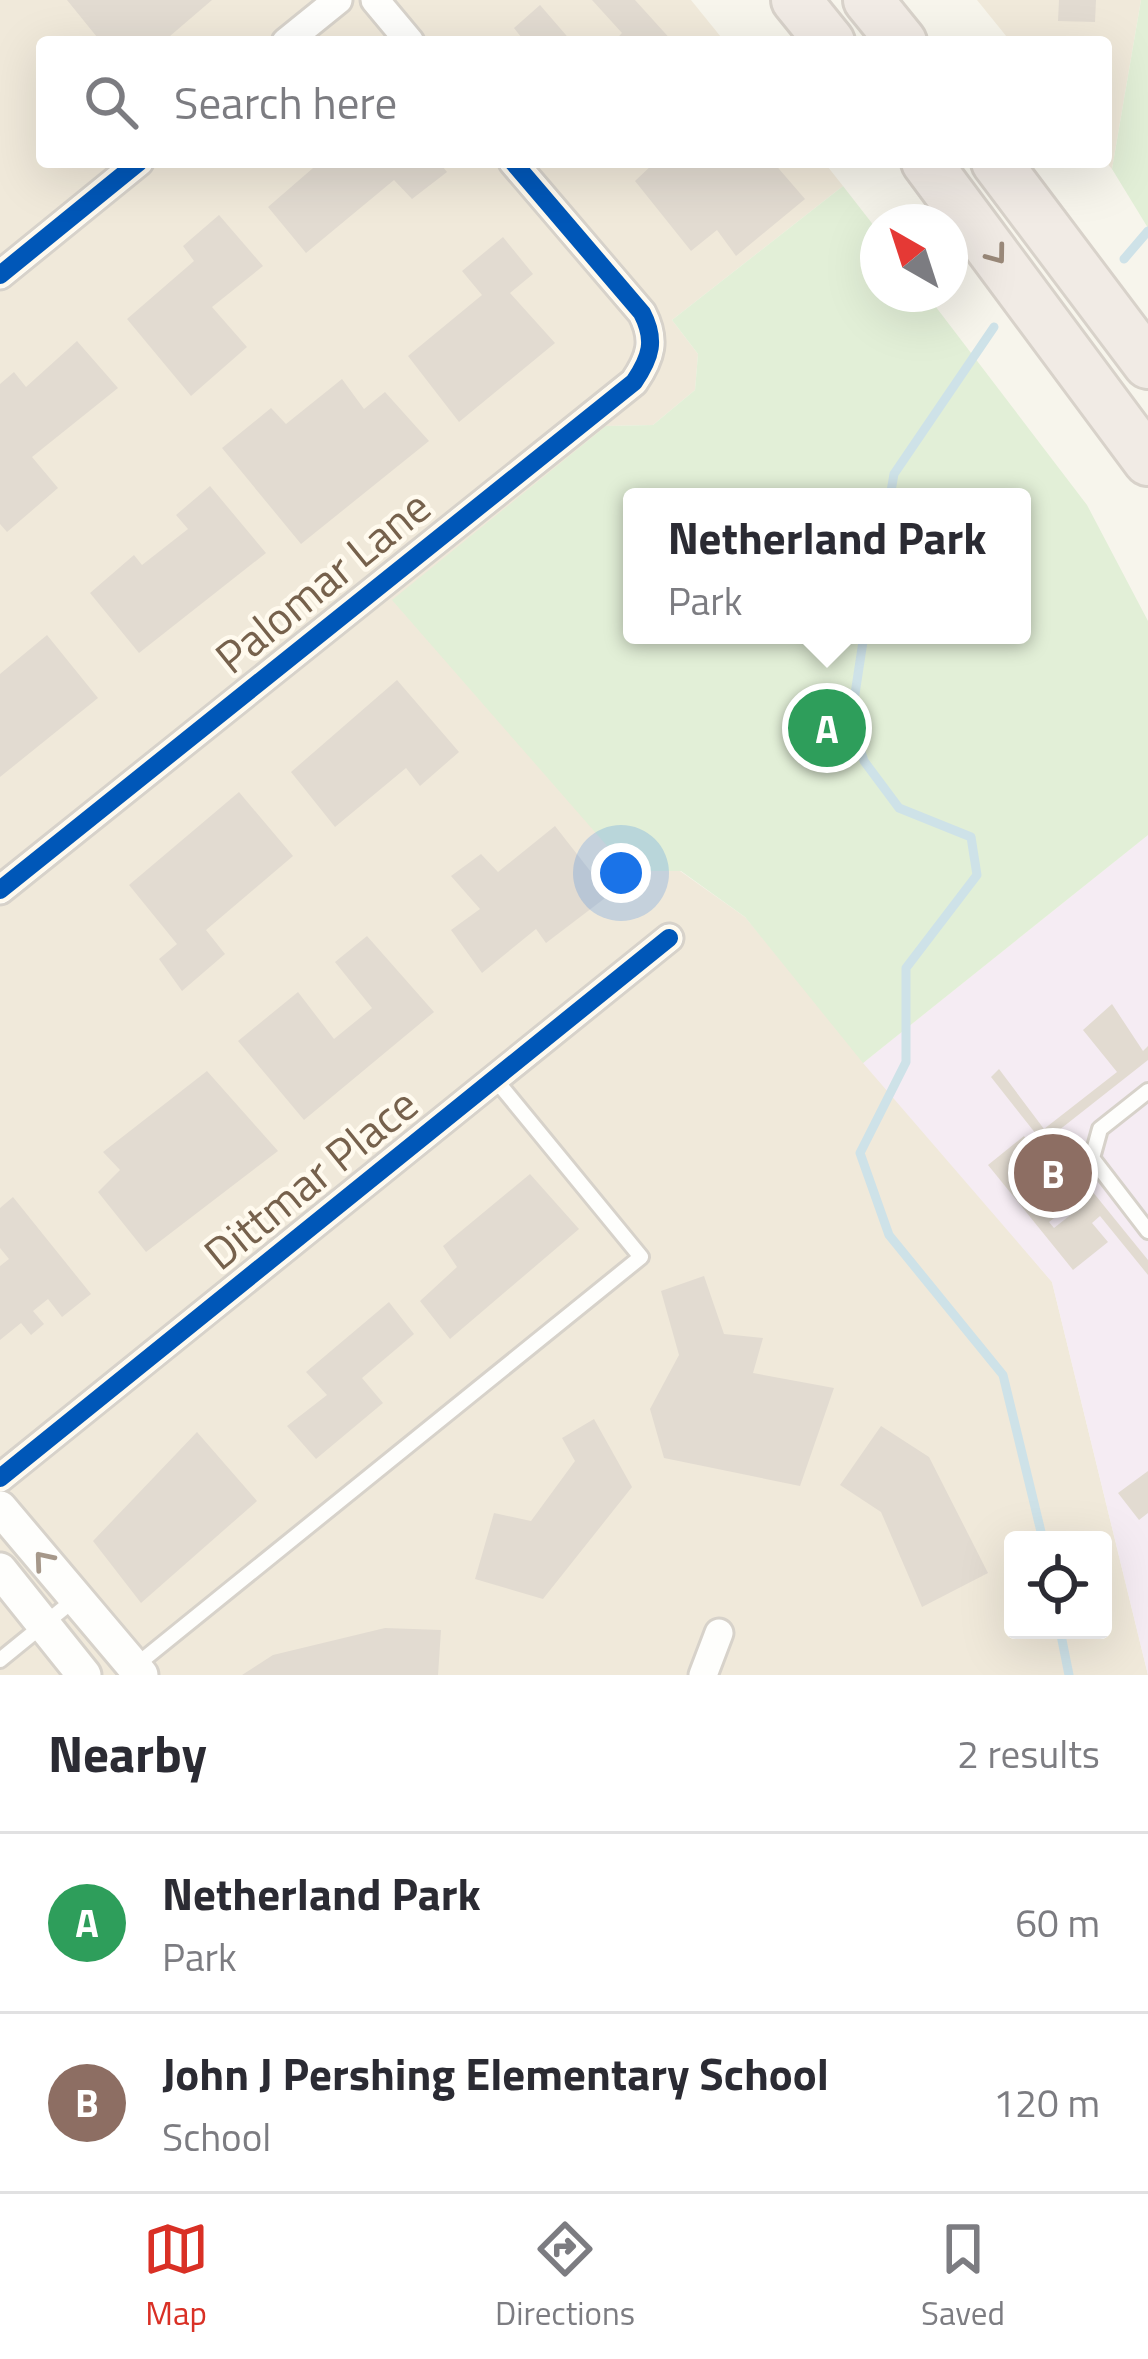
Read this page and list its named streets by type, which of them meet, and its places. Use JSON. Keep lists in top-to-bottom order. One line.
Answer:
{"streets":{"street":["Palomar Lane","Dittmar Place"]},"north":"top left","page":{"search":"Search here","popup":["Netherland Park","Park"],"pins":["A","B"],"heading":["Nearby","2 results"],"list":[{"mark":"A","name":"Netherland Park","note":"Park","value":"60 m"},{"mark":"B","name":"John J Pershing Elementary School","note":"School","value":"120 m"}],"nav":["Map","Directions","Saved"]}}
